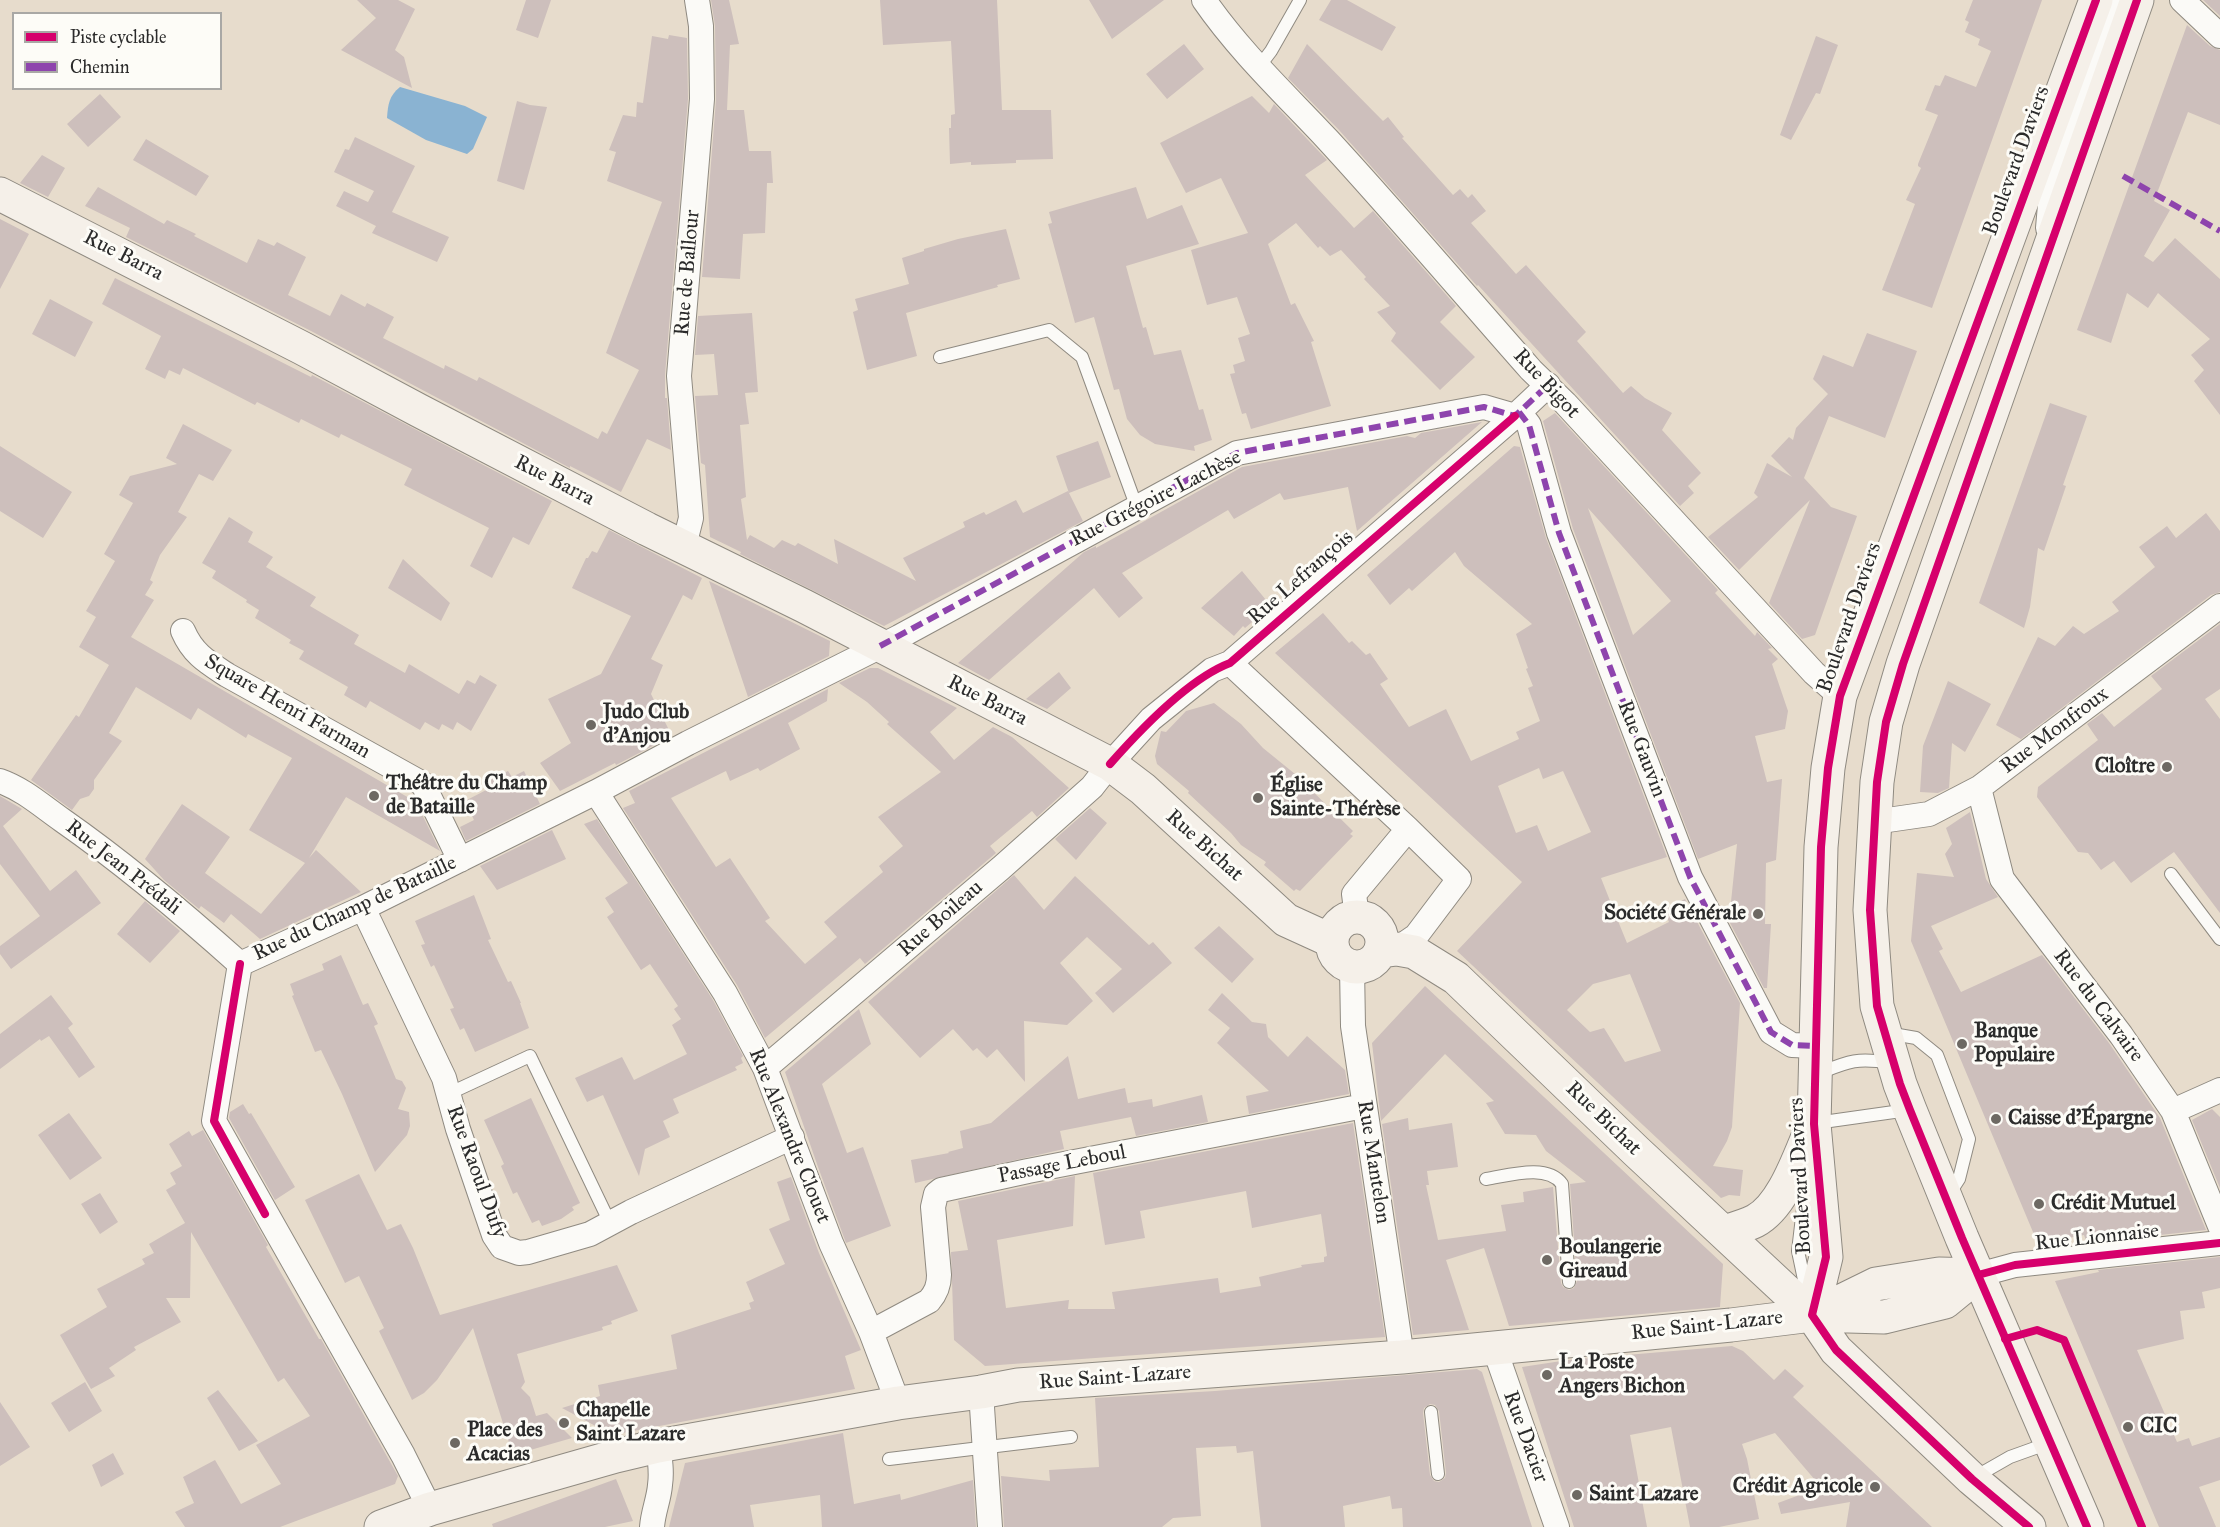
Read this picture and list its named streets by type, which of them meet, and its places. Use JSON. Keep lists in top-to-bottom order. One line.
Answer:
{"streets":{"main road":["Boulevard Daviers","Rue Barra","Rue Bichat","Rue Saint-Lazare"],"street":["Rue de Ballour","Rue Bigot","Rue Grégoire Lachèse","Rue Lefrançois","Square Henri Farman","Rue Monfroux","Rue Gauvin","Rue Jean Prédali","Rue du Champ de Bataille","Rue Boileau","Rue du Calvaire","Rue Alexandre Clouet","Rue Mantelon","Passage Leboul","Rue Raoul Dufy","Rue Lionnaise","Rue Dacier"]},"crossings":[["Boulevard Daviers","Rue Bigot"],["Boulevard Daviers","Rue Monfroux"],["Boulevard Daviers","Rue Gauvin"],["Boulevard Daviers","Rue Bichat"],["Boulevard Daviers","Rue Lionnaise"],["Boulevard Daviers","Rue Saint-Lazare"],["Rue Barra","Rue de Ballour"],["Rue Barra","Rue Grégoire Lachèse"],["Rue Barra","Rue Lefrançois"],["Rue Barra","Rue Bichat"],["Rue Barra","Rue du Champ de Bataille"],["Rue Barra","Rue Boileau"],["Rue Grégoire Lachèse","Rue Lefrançois"],["Rue Grégoire Lachèse","Rue Gauvin"],["Rue Grégoire Lachèse","Rue du Champ de Bataille"],["Rue Lefrançois","Rue Gauvin"],["Rue Lefrançois","Rue Bichat"],["Rue Lefrançois","Rue Boileau"],["Square Henri Farman","Rue du Champ de Bataille"],["Rue Monfroux","Rue du Calvaire"],["Rue Bichat","Rue Boileau"],["Rue Bichat","Rue Mantelon"],["Rue Bichat","Rue Saint-Lazare"],["Rue Jean Prédali","Rue du Champ de Bataille"],["Rue du Champ de Bataille","Rue Alexandre Clouet"],["Rue du Champ de Bataille","Rue Raoul Dufy"],["Rue du Champ de Bataille","Rue Saint-Lazare"],["Rue Boileau","Rue Alexandre Clouet"],["Rue Alexandre Clouet","Passage Leboul"],["Rue Alexandre Clouet","Rue Raoul Dufy"],["Rue Alexandre Clouet","Rue Saint-Lazare"],["Rue Mantelon","Passage Leboul"],["Rue Mantelon","Rue Saint-Lazare"],["Rue Lionnaise","Rue Saint-Lazare"],["Rue Saint-Lazare","Rue Dacier"]],"places":["Judo Club d'Anjou","Cloître","Théâtre du Champ de Bataille","Église Sainte-Thérèse","Société Générale","Banque Populaire","Caisse d'Épargne","Crédit Mutuel","Boulangerie Gireaud","La Poste Angers Bichon","Chapelle Saint Lazare","CIC","Place des Acacias","Crédit Agricole","Saint Lazare"],"legend":["Piste cyclable","Chemin"]}
